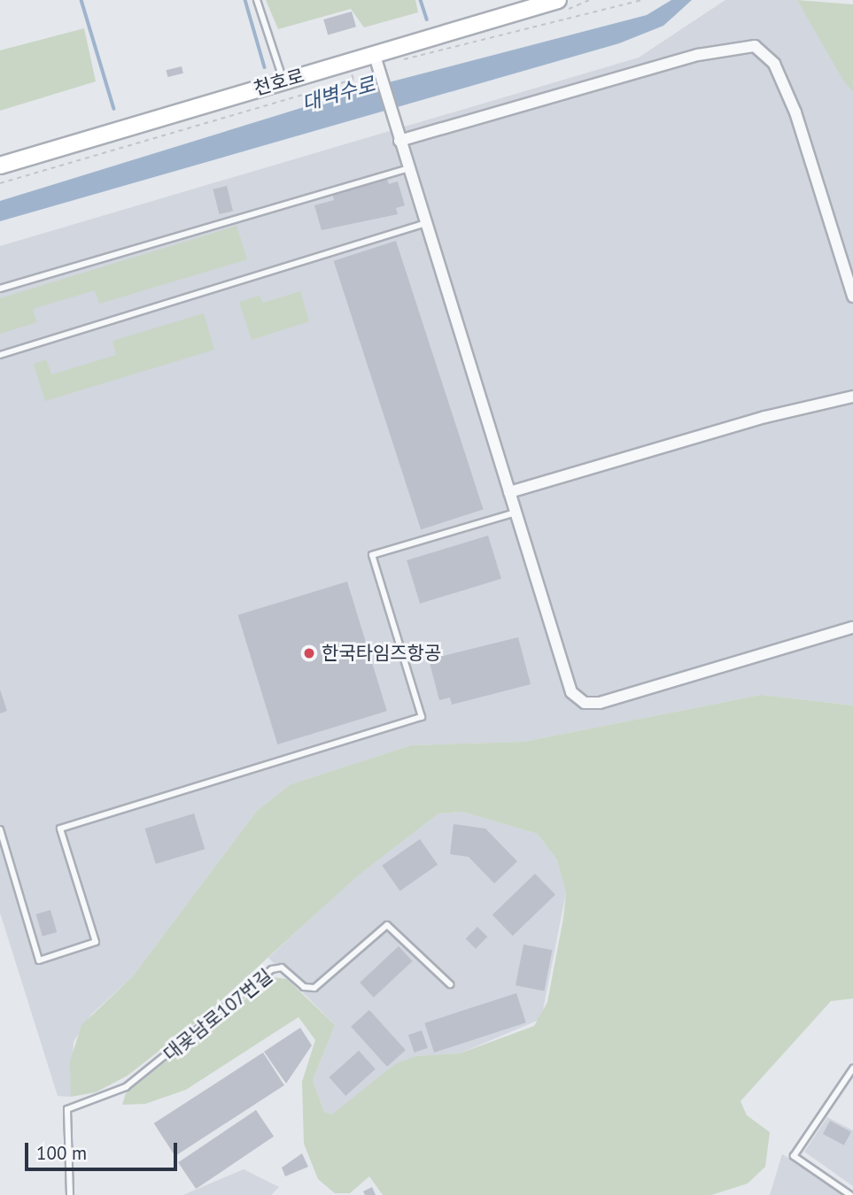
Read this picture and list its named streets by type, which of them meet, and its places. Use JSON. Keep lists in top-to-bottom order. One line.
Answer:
{"streets":{"street":["천호로"],"lane":["대곶남로107번길"]},"water":["대벽수로"],"places":["한국타임즈항공"],"scale_bar":"100 m"}
